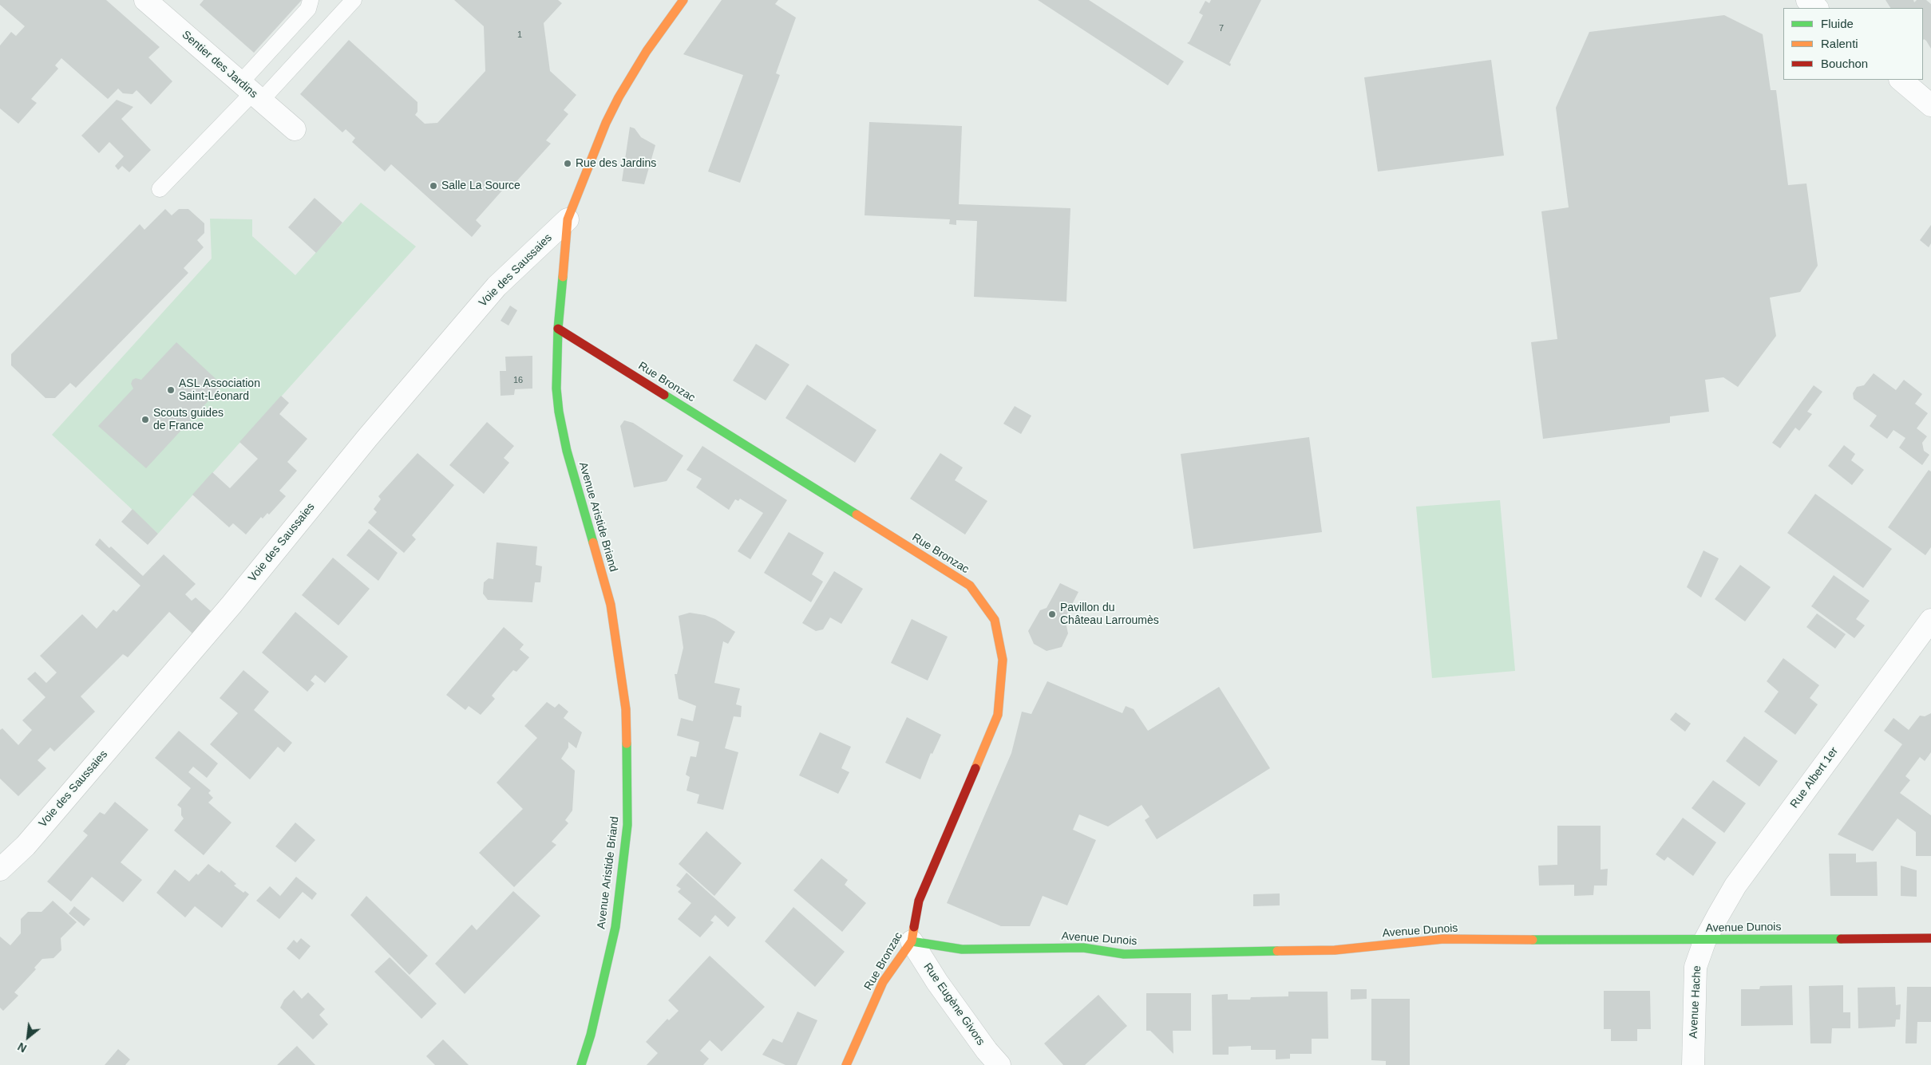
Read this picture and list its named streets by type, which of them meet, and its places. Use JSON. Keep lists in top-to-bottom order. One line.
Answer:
{"streets":{"street":["Sentier des Jardins","Voie des Saussaies","Rue Bronzac","Avenue Aristide Briand","Rue Albert 1er","Avenue Dunois","Avenue Hache","Rue Eugène Givors"]},"crossings":[["Voie des Saussaies","Avenue Aristide Briand"],["Rue Bronzac","Avenue Aristide Briand"],["Rue Bronzac","Avenue Dunois"],["Rue Bronzac","Rue Eugène Givors"],["Rue Albert 1er","Avenue Dunois"],["Rue Albert 1er","Avenue Hache"],["Avenue Dunois","Avenue Hache"],["Avenue Dunois","Rue Eugène Givors"]],"places":["Rue des Jardins","Salle La Source","ASL Association Saint-Léonard","Scouts guides de France","Pavillon du Château Larroumès"],"house_numbers":["7","1","16"],"legend":["Fluide","Ralenti","Bouchon"],"north":"bottom left"}
